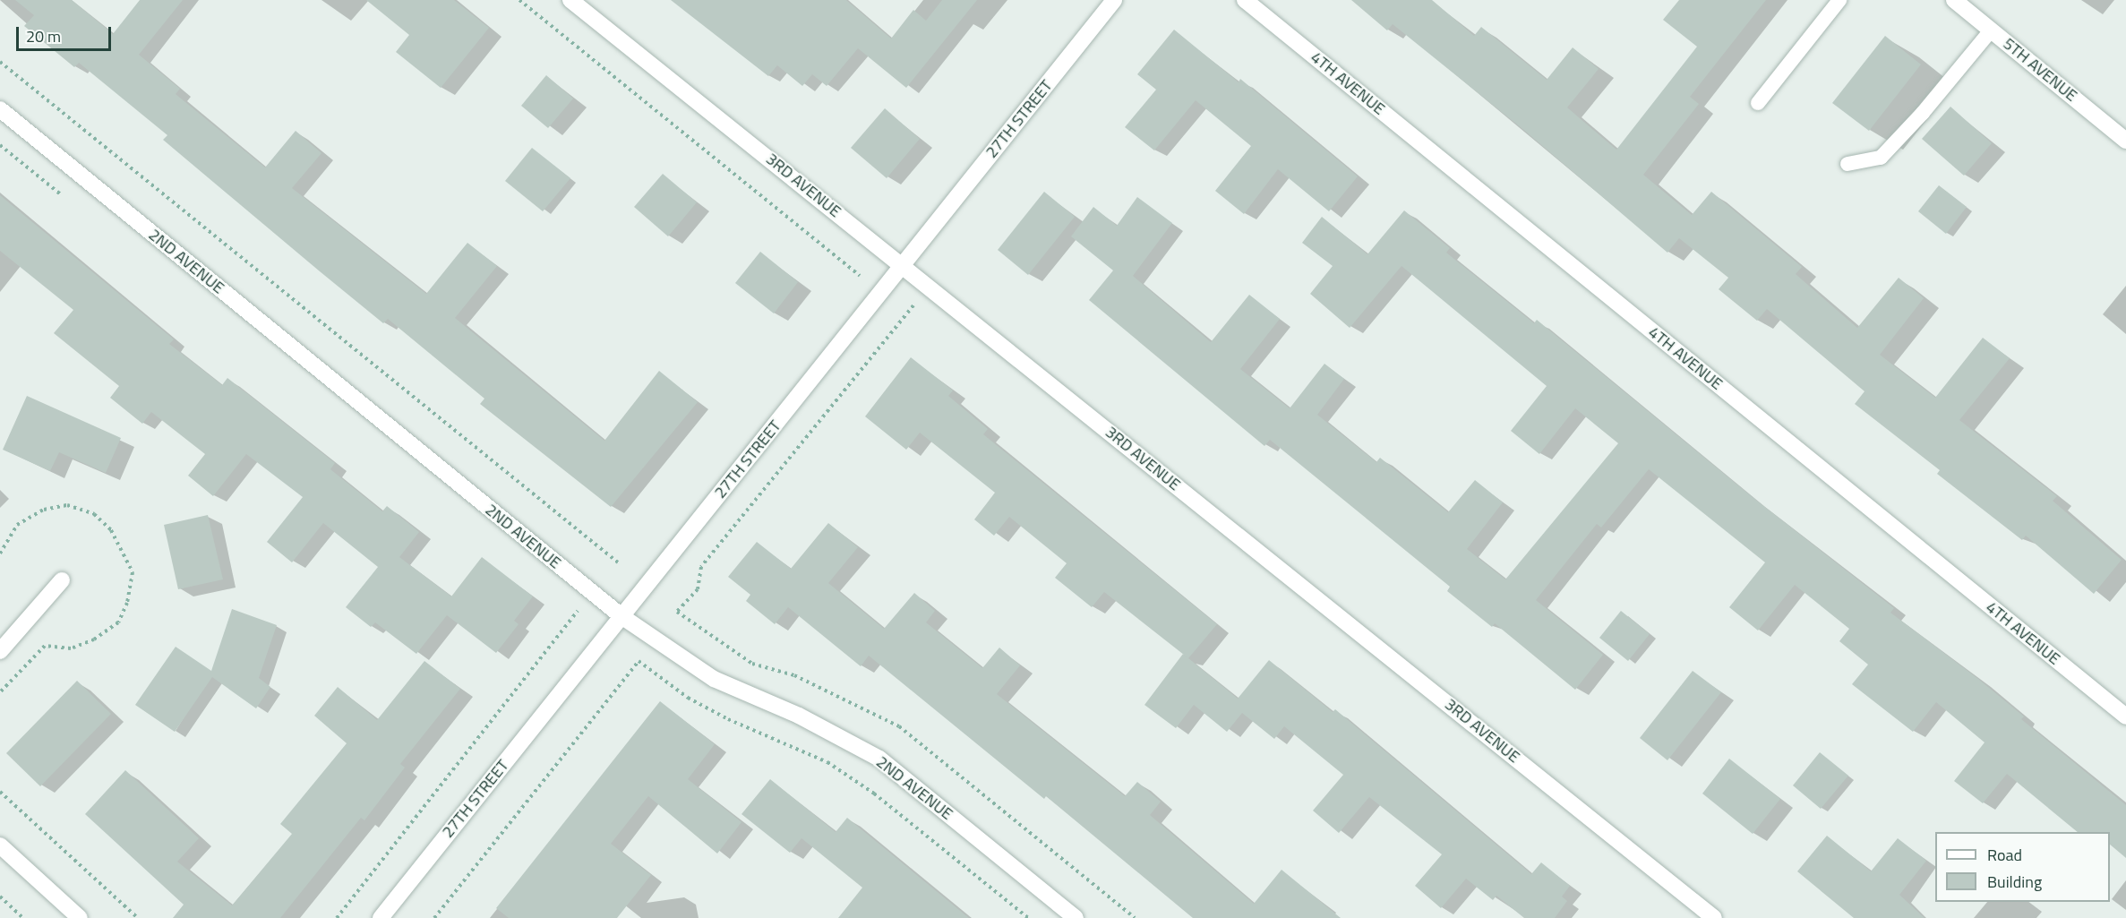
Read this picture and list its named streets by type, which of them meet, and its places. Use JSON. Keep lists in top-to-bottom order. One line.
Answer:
{"streets":{"street":["5TH AVENUE","4TH AVENUE","27TH STREET","3RD AVENUE","2ND AVENUE"]},"crossings":[["27TH STREET","3RD AVENUE"],["27TH STREET","2ND AVENUE"]],"legend":["Road","Building"],"scale_bar":"20 m"}
